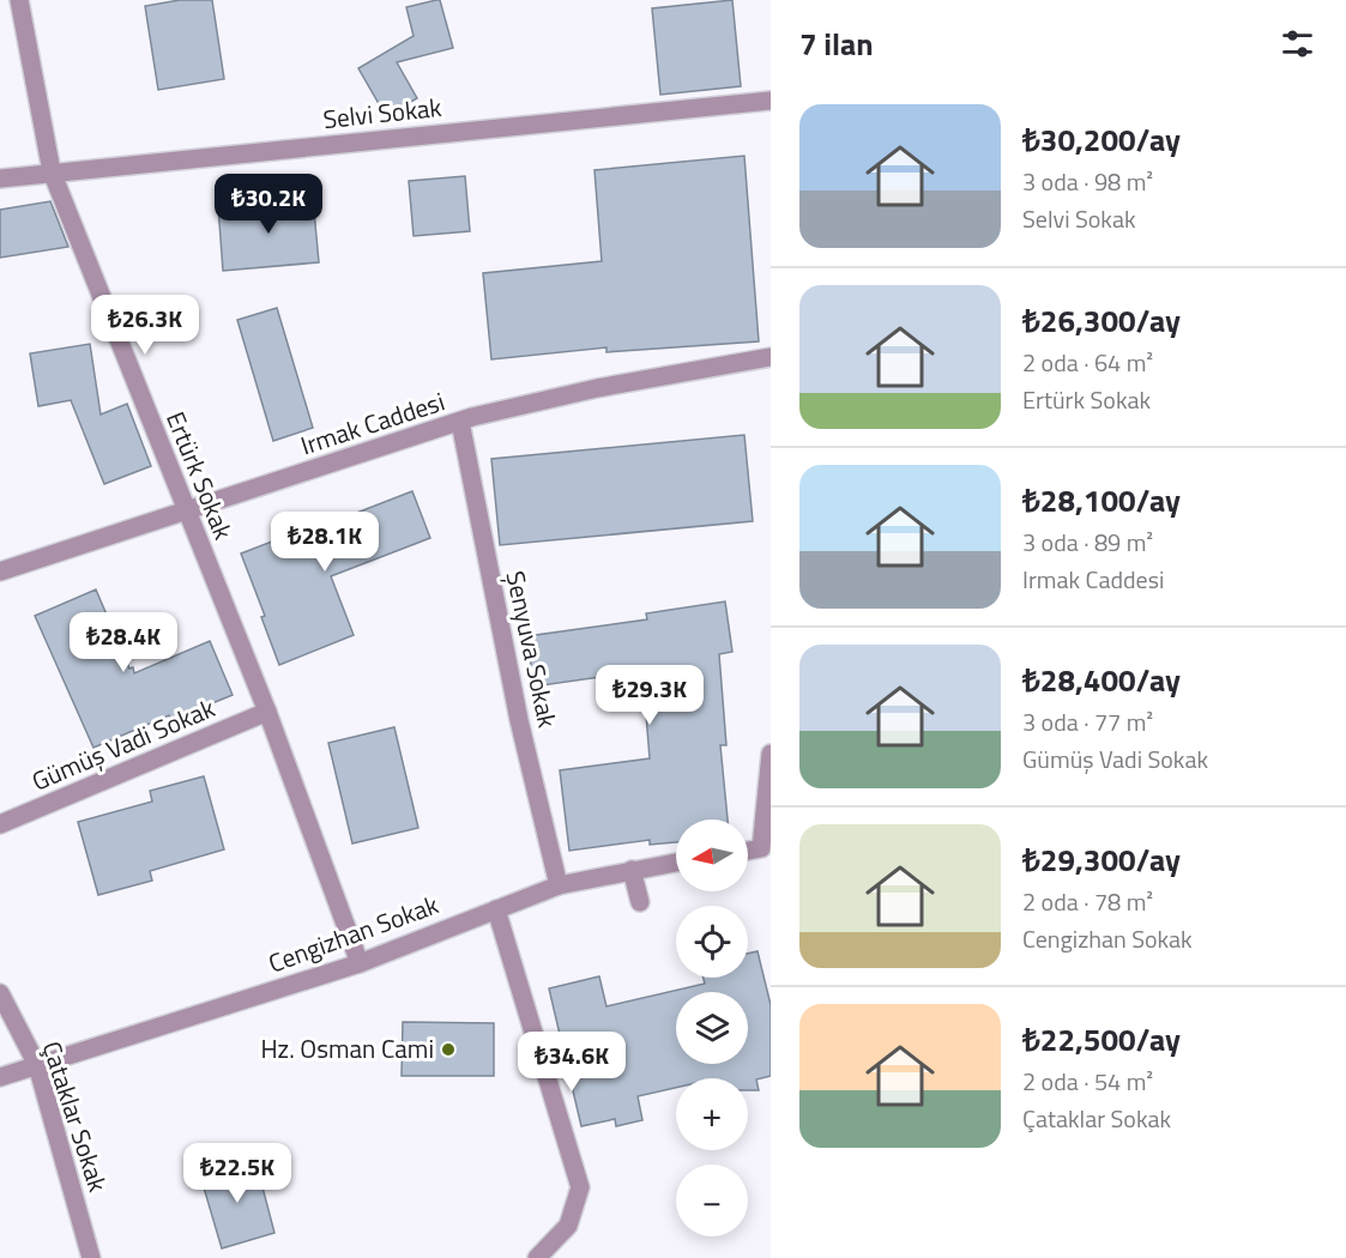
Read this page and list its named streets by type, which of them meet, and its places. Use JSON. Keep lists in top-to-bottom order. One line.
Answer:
{"streets":{"street":["Selvi Sokak","Irmak Caddesi","Ertürk Sokak","Şenyuva Sokak","Gümüş Vadi Sokak","Cengizhan Sokak","Çataklar Sokak"]},"crossings":[["Selvi Sokak","Ertürk Sokak"],["Irmak Caddesi","Ertürk Sokak"],["Irmak Caddesi","Şenyuva Sokak"],["Ertürk Sokak","Gümüş Vadi Sokak"],["Ertürk Sokak","Cengizhan Sokak"],["Şenyuva Sokak","Cengizhan Sokak"],["Cengizhan Sokak","Çataklar Sokak"]],"places":["Hz. Osman Cami"],"north":"left","page":{"heading":"7 ilan","list":[{"name":"₺30,200/ay","note":"3 oda · 98 m² · Selvi Sokak"},{"name":"₺26,300/ay","note":"2 oda · 64 m² · Ertürk Sokak"},{"name":"₺28,100/ay","note":"3 oda · 89 m² · Irmak Caddesi"},{"name":"₺28,400/ay","note":"3 oda · 77 m² · Gümüş Vadi Sokak"},{"name":"₺29,300/ay","note":"2 oda · 78 m² · Cengizhan Sokak"},{"name":"₺22,500/ay","note":"2 oda · 54 m² · Çataklar Sokak"}],"price":["₺30.2K","₺26.3K","₺28.1K","₺28.4K","₺29.3K","₺34.6K","₺22.5K"],"map_buttons":["+","−"]}}
